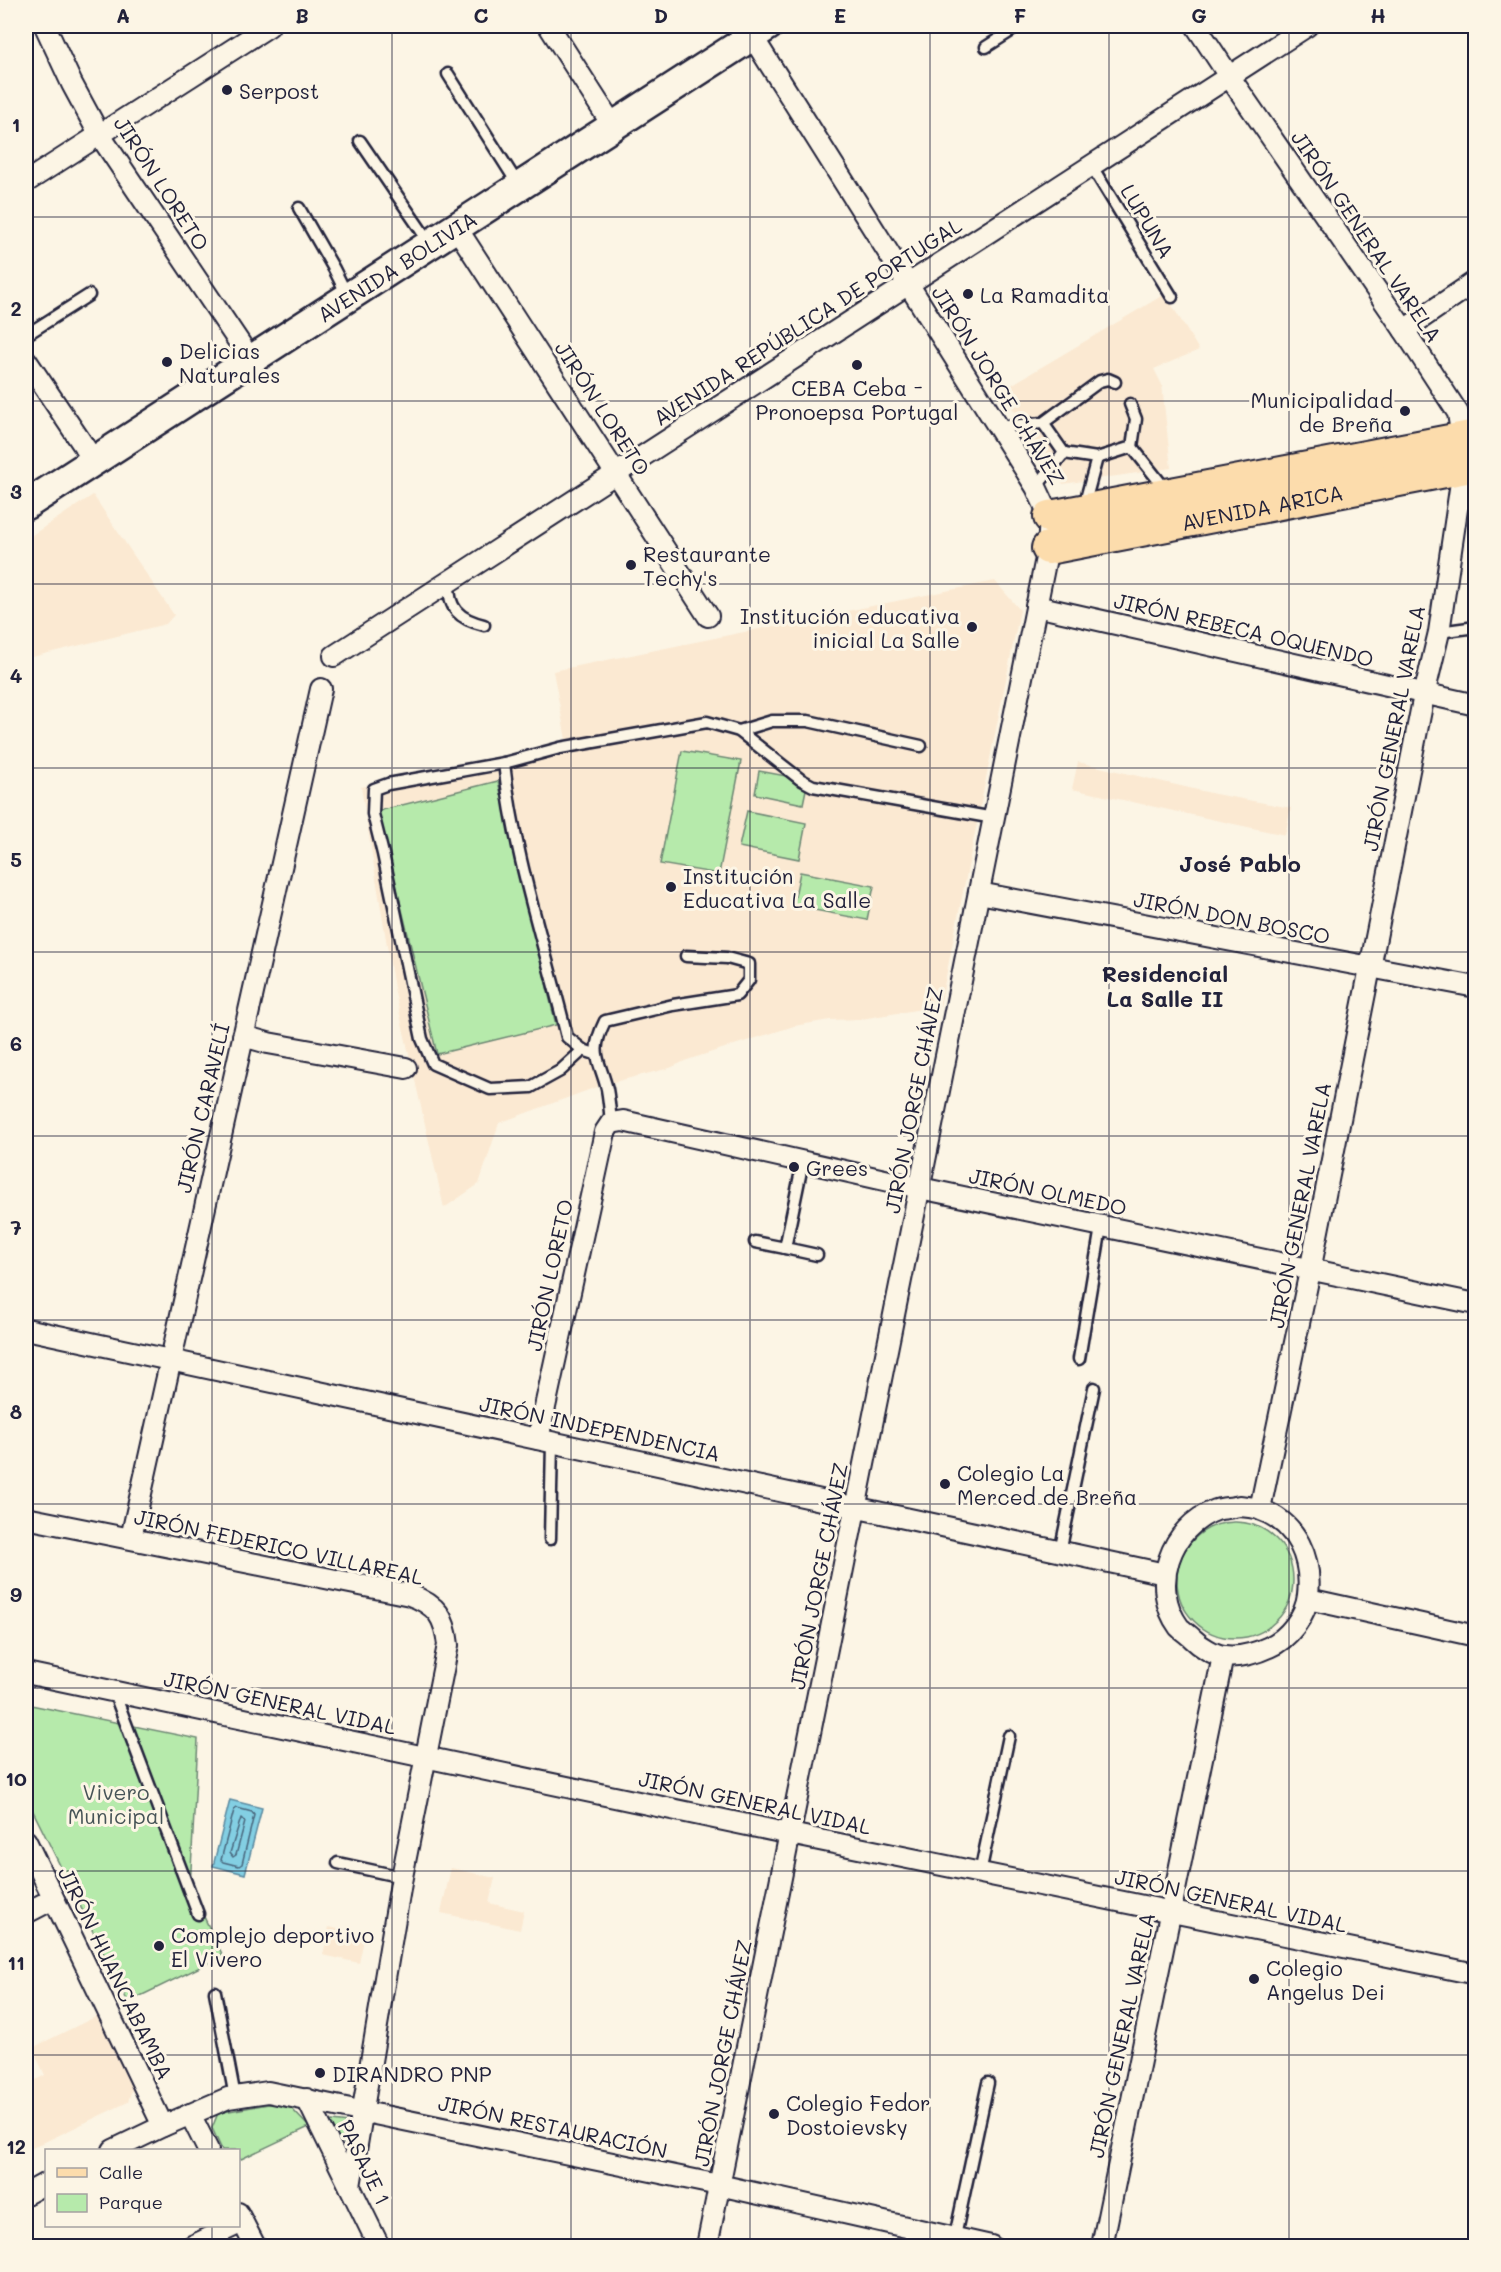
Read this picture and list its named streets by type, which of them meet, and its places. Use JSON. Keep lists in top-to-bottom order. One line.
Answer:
{"streets":{"main road":["AVENIDA BOLIVIA","AVENIDA ARICA"],"street":["JIRÓN LORETO","JIRÓN GENERAL VARELA","AVENIDA REPÚBLICA DE PORTUGAL","JIRÓN JORGE CHÁVEZ","JIRÓN REBECA OQUENDO","JIRÓN DON BOSCO","JIRÓN CARAVELÍ","JIRÓN OLMEDO","JIRÓN INDEPENDENCIA","JIRÓN FEDERICO VILLAREAL","JIRÓN GENERAL VIDAL","JIRÓN HUANCABAMBA","JIRÓN RESTAURACIÓN","PASAJE 1"],"lane":["LUPUNA"]},"crossings":[["JIRÓN LORETO","AVENIDA BOLIVIA"],["JIRÓN LORETO","AVENIDA REPÚBLICA DE PORTUGAL"],["JIRÓN LORETO","JIRÓN OLMEDO"],["JIRÓN LORETO","JIRÓN INDEPENDENCIA"],["LUPUNA","AVENIDA REPÚBLICA DE PORTUGAL"],["JIRÓN GENERAL VARELA","AVENIDA REPÚBLICA DE PORTUGAL"],["JIRÓN GENERAL VARELA","AVENIDA ARICA"],["JIRÓN GENERAL VARELA","JIRÓN REBECA OQUENDO"],["JIRÓN GENERAL VARELA","JIRÓN DON BOSCO"],["JIRÓN GENERAL VARELA","JIRÓN OLMEDO"],["JIRÓN GENERAL VARELA","JIRÓN INDEPENDENCIA"],["JIRÓN GENERAL VARELA","JIRÓN GENERAL VIDAL"],["AVENIDA BOLIVIA","JIRÓN JORGE CHÁVEZ"],["AVENIDA REPÚBLICA DE PORTUGAL","JIRÓN JORGE CHÁVEZ"],["JIRÓN JORGE CHÁVEZ","AVENIDA ARICA"],["JIRÓN JORGE CHÁVEZ","JIRÓN REBECA OQUENDO"],["JIRÓN JORGE CHÁVEZ","JIRÓN DON BOSCO"],["JIRÓN JORGE CHÁVEZ","JIRÓN OLMEDO"],["JIRÓN JORGE CHÁVEZ","JIRÓN INDEPENDENCIA"],["JIRÓN JORGE CHÁVEZ","JIRÓN GENERAL VIDAL"],["JIRÓN JORGE CHÁVEZ","JIRÓN RESTAURACIÓN"],["JIRÓN CARAVELÍ","JIRÓN INDEPENDENCIA"],["JIRÓN CARAVELÍ","JIRÓN FEDERICO VILLAREAL"],["JIRÓN FEDERICO VILLAREAL","JIRÓN GENERAL VIDAL"],["JIRÓN FEDERICO VILLAREAL","JIRÓN RESTAURACIÓN"],["JIRÓN FEDERICO VILLAREAL","PASAJE 1"],["JIRÓN HUANCABAMBA","JIRÓN RESTAURACIÓN"],["JIRÓN RESTAURACIÓN","PASAJE 1"]],"districts":["José Pablo","Residencial La Salle II"],"parks":["Vivero Municipal"],"places":["Serpost","La Ramadita","Delicias Naturales","CEBA Ceba - Pronoepsa Portugal","Municipalidad de Breña","Restaurante Techy's","Institución educativa inicial La Salle","Institución Educativa La Salle","Grees","Colegio La Merced de Breña","Complejo deportivo El Vivero","Colegio Angelus Dei","DIRANDRO PNP","Colegio Fedor Dostoievsky"],"legend":["Calle","Parque"],"grid":{"columns":["A","B","C","D","E","F","G","H"],"rows":["1","2","3","4","5","6","7","8","9","10","11","12"]}}
